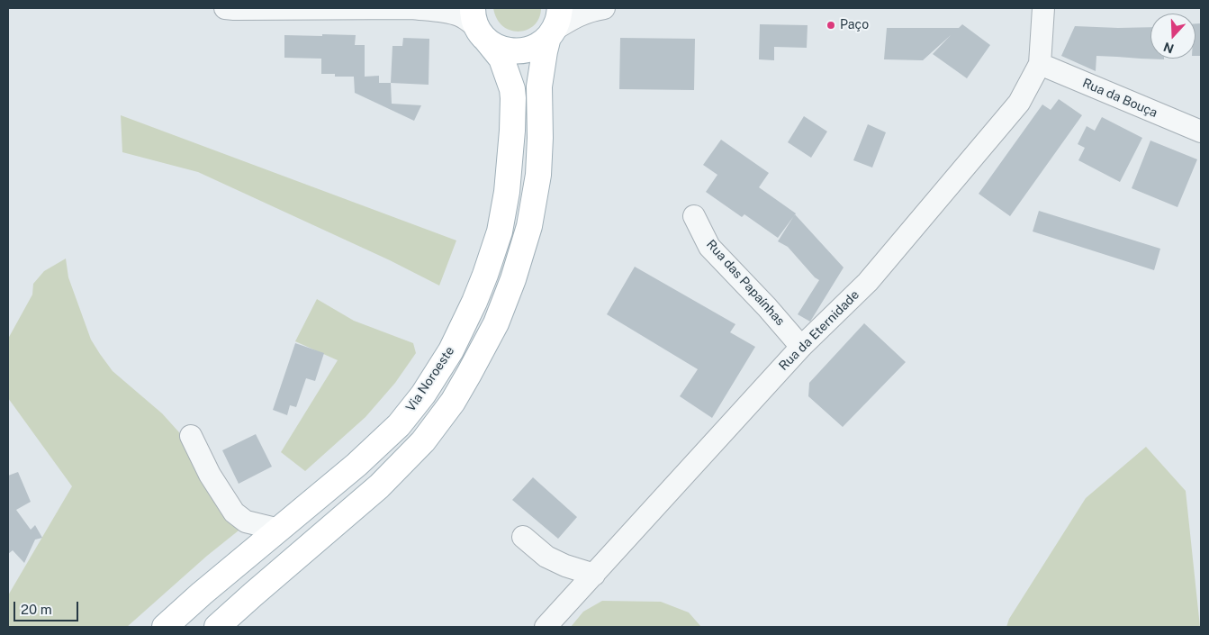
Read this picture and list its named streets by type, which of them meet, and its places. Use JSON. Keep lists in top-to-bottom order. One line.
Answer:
{"streets":{"main road":["Via Noroeste"],"street":["Rua da Bouça","Rua das Papaínhas","Rua da Eternidade"]},"crossings":[["Rua da Bouça","Rua da Eternidade"],["Rua das Papaínhas","Rua da Eternidade"]],"places":["Paço"],"scale_bar":"20 m","north":"bottom"}
